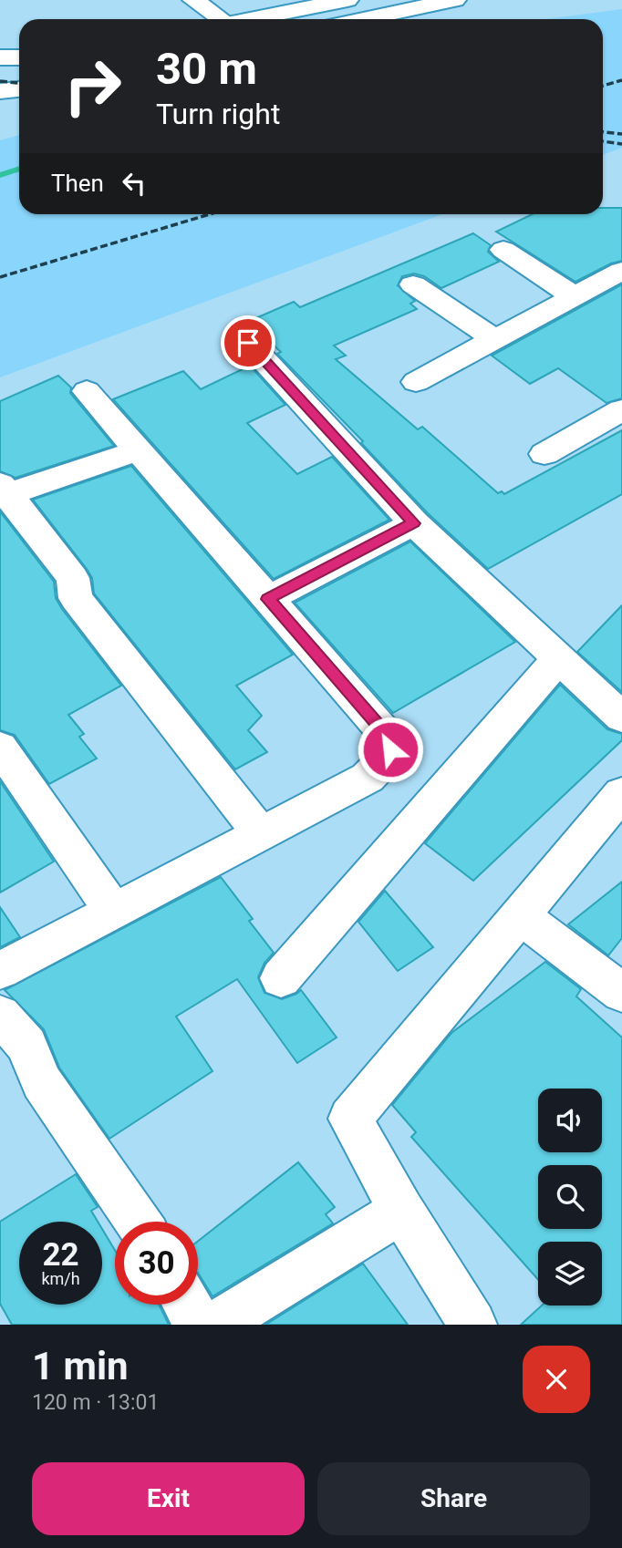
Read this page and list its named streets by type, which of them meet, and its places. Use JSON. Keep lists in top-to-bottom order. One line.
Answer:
{"page":{"turn":["30 m","Turn right"],"then":"Then","speed":"22 km/h","limit":"30","heading":["1 min","120 m · 13:01"],"buttons":["Exit","Share"]}}
